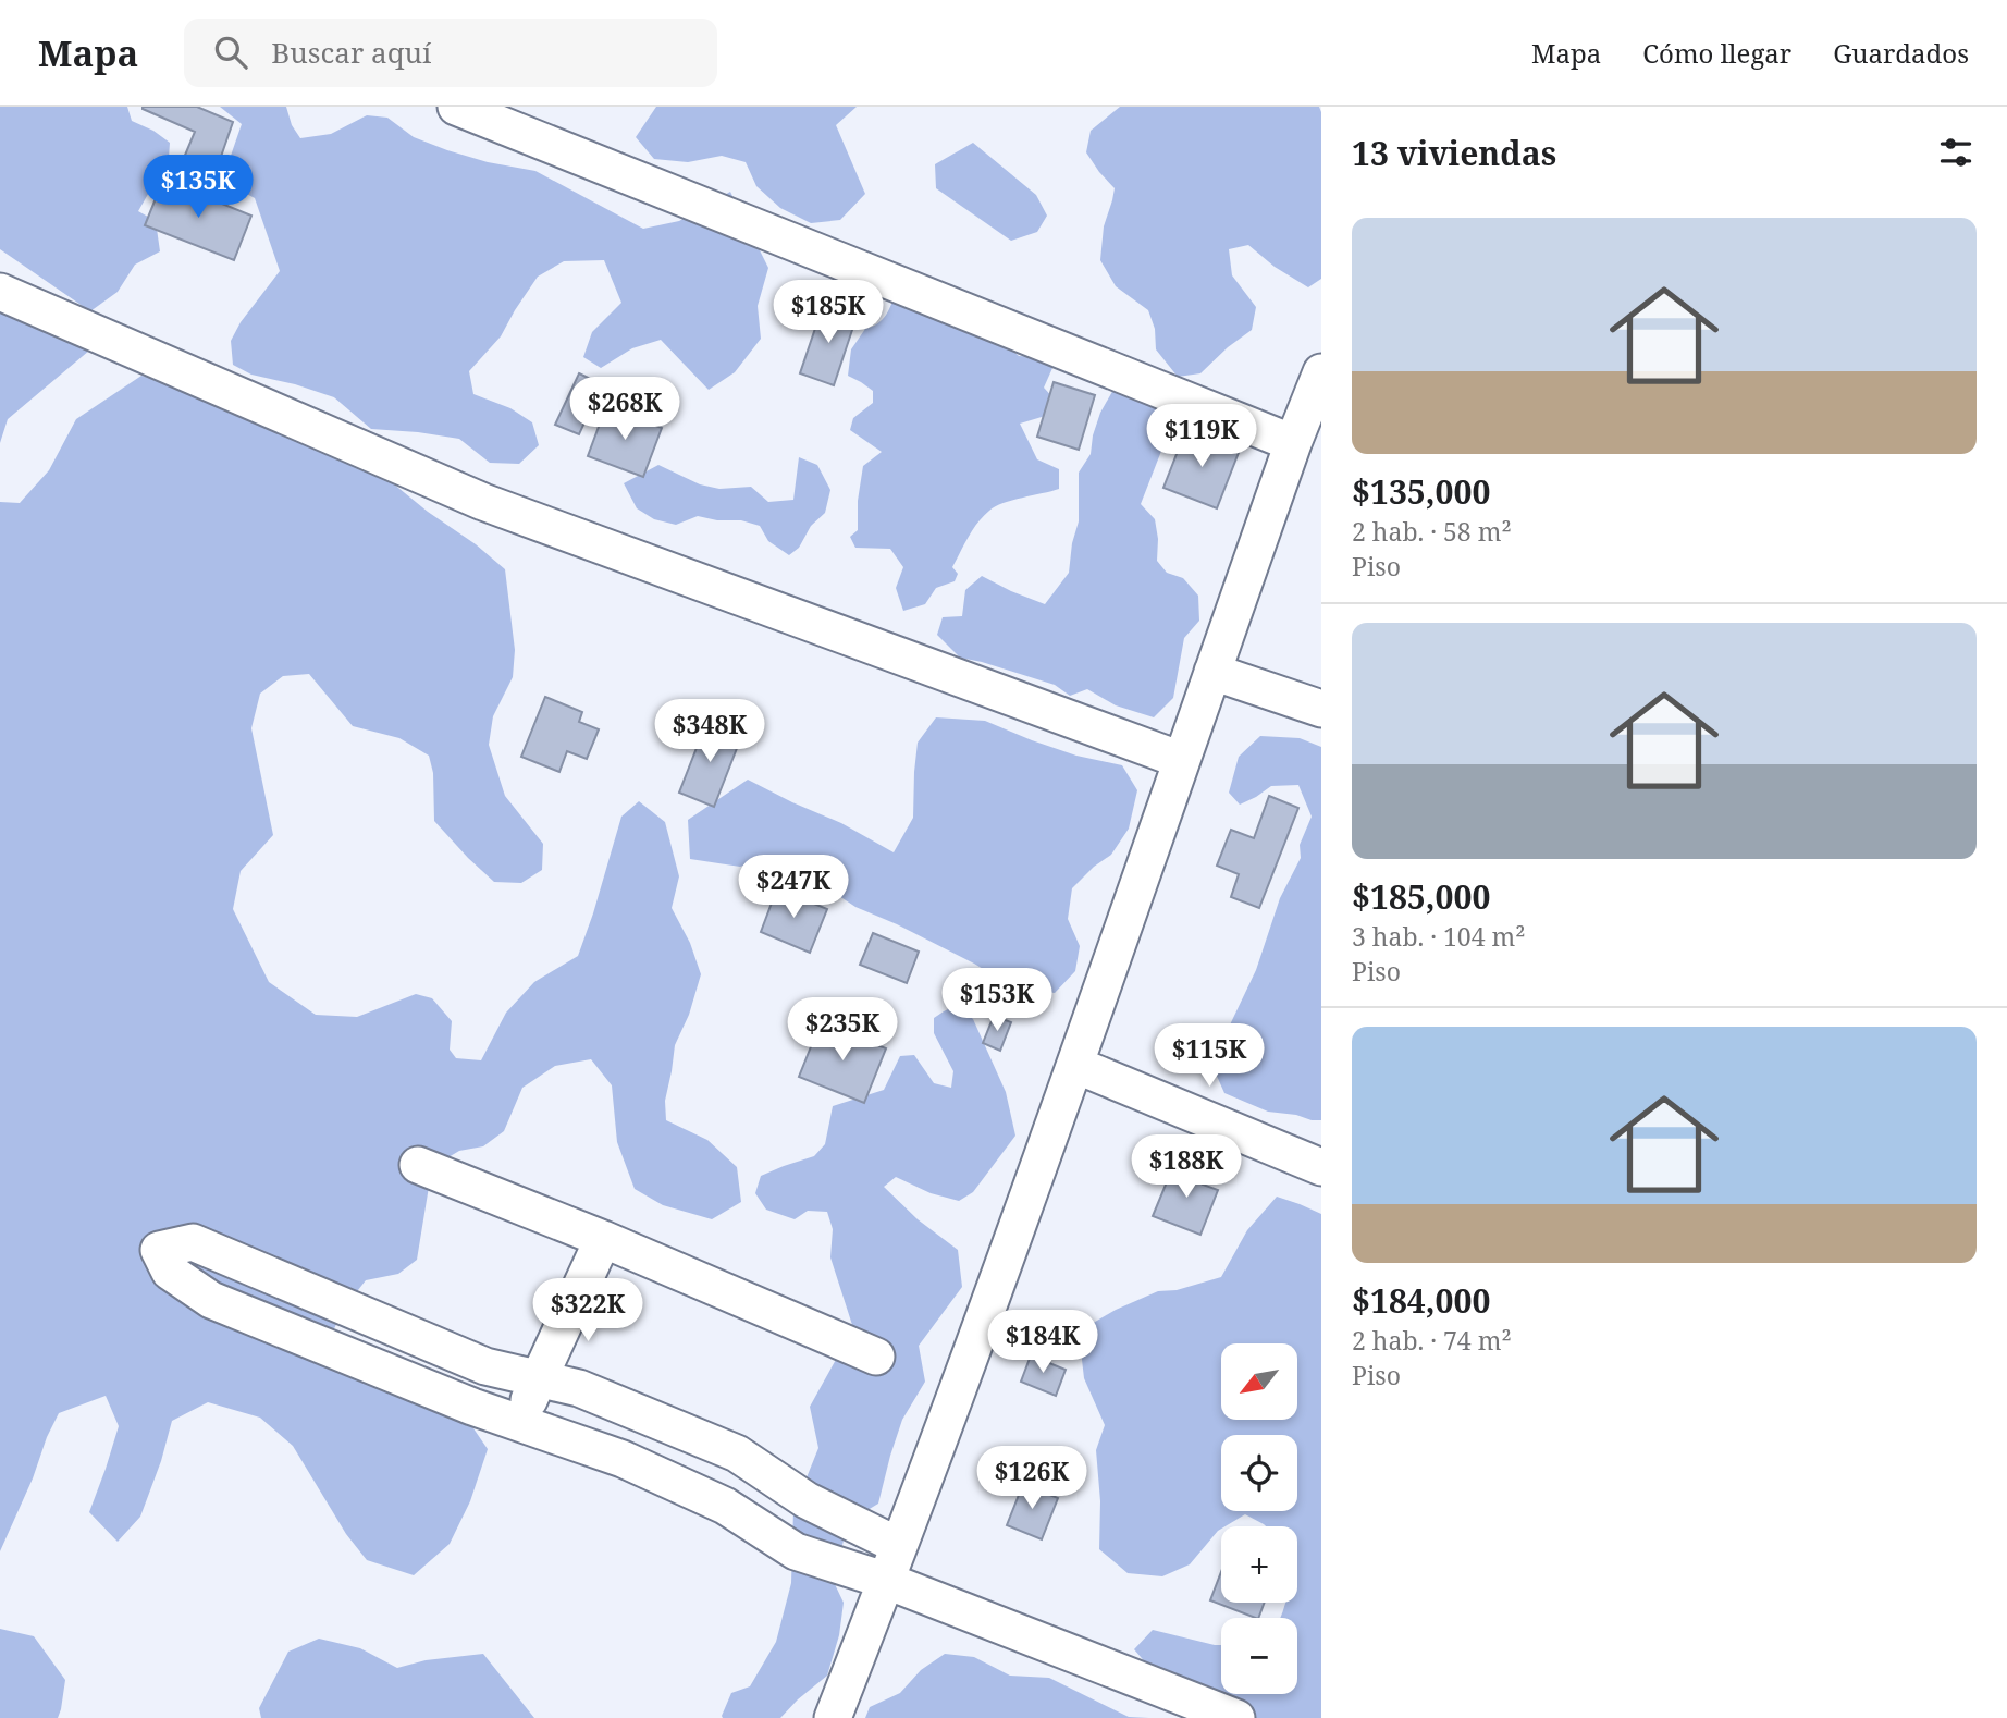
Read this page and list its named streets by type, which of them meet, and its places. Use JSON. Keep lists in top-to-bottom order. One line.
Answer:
{"north":"bottom left","page":{"header":"Mapa","search":"Buscar aquí","nav":["Mapa","Cómo llegar","Guardados"],"heading":"13 viviendas","price":["$135K","$185K","$268K","$119K","$348K","$247K","$153K","$235K","$115K","$188K","$322K","$184K","$126K"],"list":[{"name":"$135,000","note":"2 hab. · 58 m² · Piso"},{"name":"$185,000","note":"3 hab. · 104 m² · Piso"},{"name":"$184,000","note":"2 hab. · 74 m² · Piso"}],"map_buttons":["+","−"]}}
